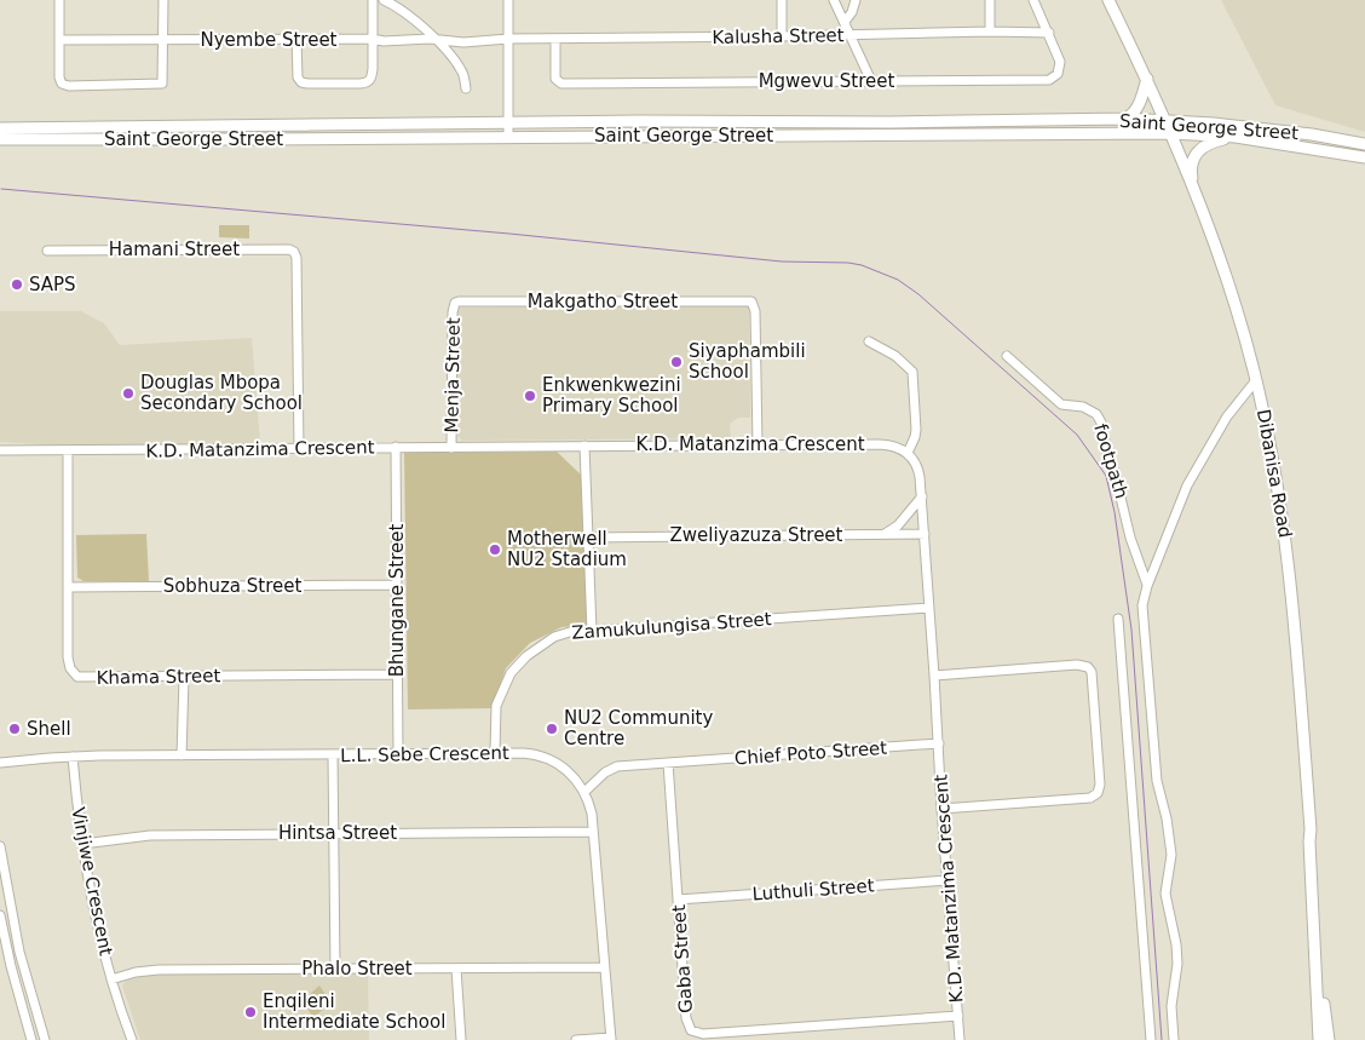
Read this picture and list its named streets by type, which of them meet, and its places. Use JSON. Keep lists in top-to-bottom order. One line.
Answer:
{"streets":{"main road":["Saint George Street","Dibanisa Road"],"street":["Kalusha Street","Nyembe Street","Mgwevu Street","Hamani Street","Makgatho Street","Menja Street","K.D. Matanzima Crescent","footpath","Zweliyazuza Street","Sobhuza Street","Bhungane Street","Zamukulungisa Street","Khama Street","Chief Poto Street","L.L. Sebe Crescent","Hintsa Street","Vinjiwe Crescent","Luthuli Street","Gaba Street","Phalo Street"]},"crossings":[["Kalusha Street","Nyembe Street"],["Kalusha Street","Mgwevu Street"],["Saint George Street","Dibanisa Road"],["Hamani Street","K.D. Matanzima Crescent"],["Makgatho Street","Menja Street"],["Makgatho Street","K.D. Matanzima Crescent"],["Menja Street","K.D. Matanzima Crescent"],["K.D. Matanzima Crescent","Zweliyazuza Street"],["K.D. Matanzima Crescent","Bhungane Street"],["K.D. Matanzima Crescent","Zamukulungisa Street"],["K.D. Matanzima Crescent","Khama Street"],["K.D. Matanzima Crescent","Chief Poto Street"],["K.D. Matanzima Crescent","Luthuli Street"],["K.D. Matanzima Crescent","Gaba Street"],["Sobhuza Street","Bhungane Street"],["Sobhuza Street","Khama Street"],["Bhungane Street","Khama Street"],["Bhungane Street","L.L. Sebe Crescent"],["Zamukulungisa Street","L.L. Sebe Crescent"],["Chief Poto Street","L.L. Sebe Crescent"],["Chief Poto Street","Gaba Street"],["L.L. Sebe Crescent","Hintsa Street"],["L.L. Sebe Crescent","Vinjiwe Crescent"],["L.L. Sebe Crescent","Phalo Street"],["Hintsa Street","Vinjiwe Crescent"],["Vinjiwe Crescent","Phalo Street"],["Luthuli Street","Gaba Street"]],"places":["SAPS","Siyaphambili School","Douglas Mbopa Secondary School","Enkwenkwezini Primary School","Motherwell NU2 Stadium","Shell","NU2 Community Centre","Enqileni Intermediate School"]}
